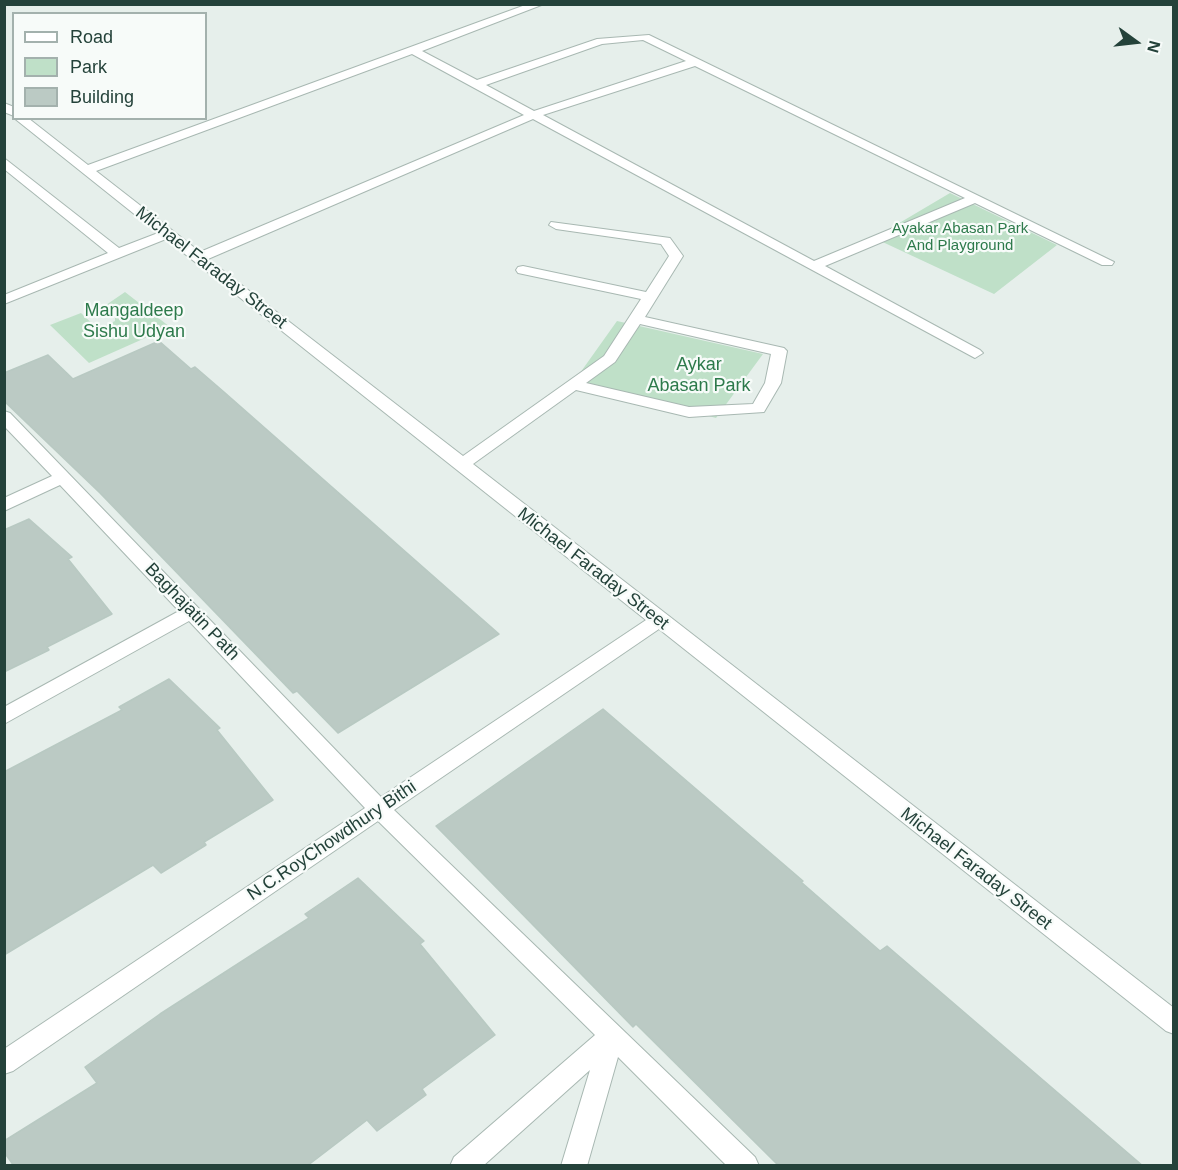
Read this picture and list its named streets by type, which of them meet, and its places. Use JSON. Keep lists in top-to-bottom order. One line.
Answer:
{"streets":{"street":["Michael Faraday Street","Baghajatin Path","N.C.RoyChowdhury Bithi"]},"crossings":[["Michael Faraday Street","N.C.RoyChowdhury Bithi"],["Baghajatin Path","N.C.RoyChowdhury Bithi"]],"parks":["Ayakar Abasan Park And Playground","Mangaldeep Sishu Udyan","Aykar Abasan Park"],"legend":["Road","Park","Building"],"north":"right"}
